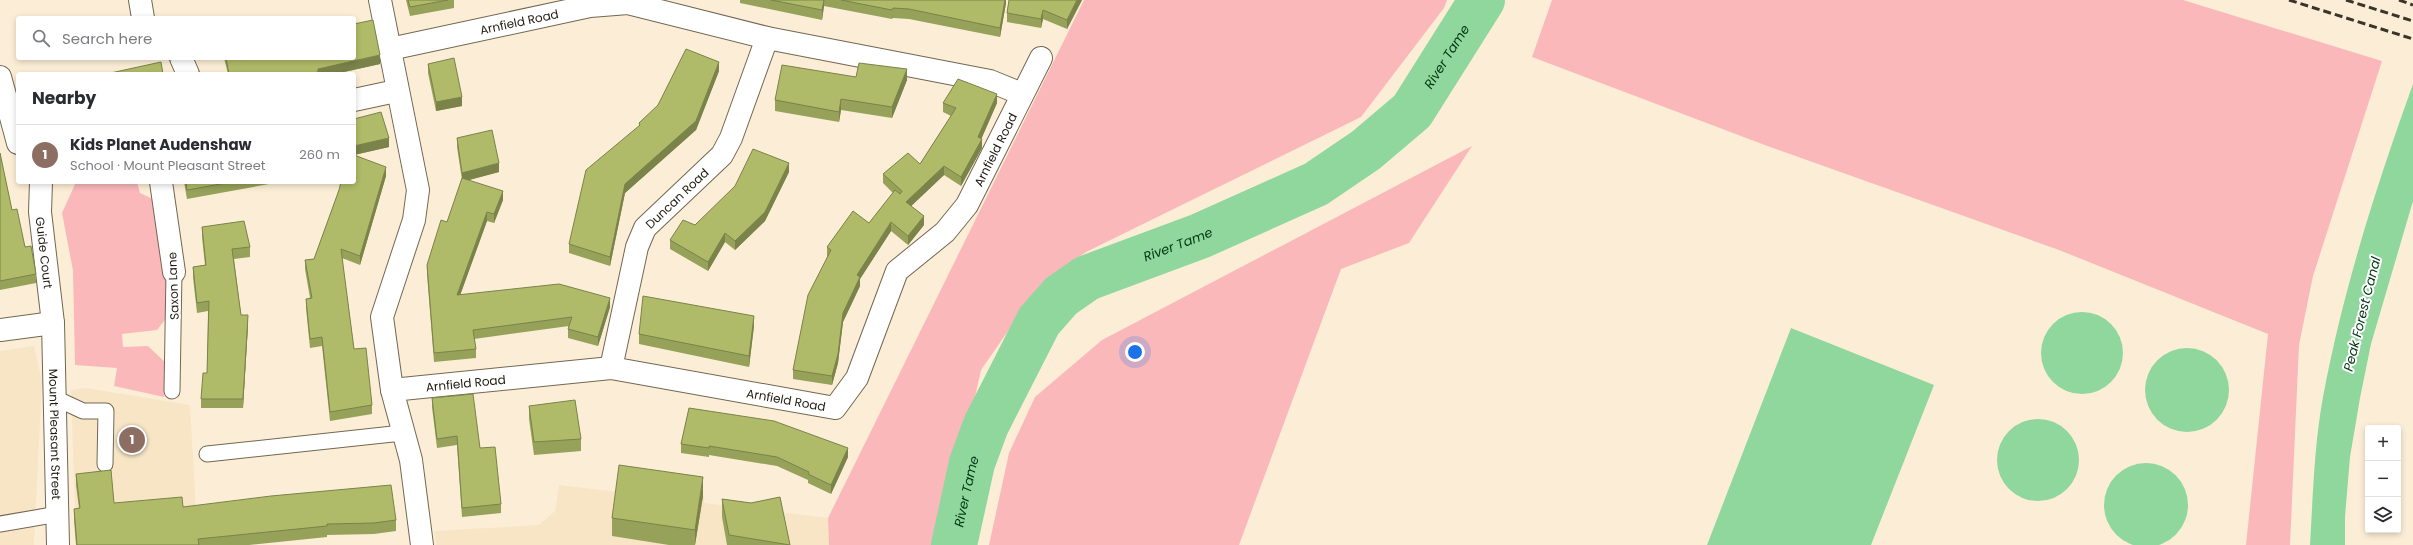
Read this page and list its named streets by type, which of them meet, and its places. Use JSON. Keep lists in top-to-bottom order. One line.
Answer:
{"streets":{"street":["Arnfield Road","Duncan Road","Guide Court","Saxon Lane","Mount Pleasant Street"]},"crossings":[["Arnfield Road","Duncan Road"],["Guide Court","Mount Pleasant Street"]],"water":["River Tame","Peak Forest Canal"],"page":{"search":"Search here","heading":"Nearby","list":[{"mark":"1","name":"Kids Planet Audenshaw","note":"School · Mount Pleasant Street","value":"260 m"}],"map_buttons":["+","−"],"pins":"1"}}
